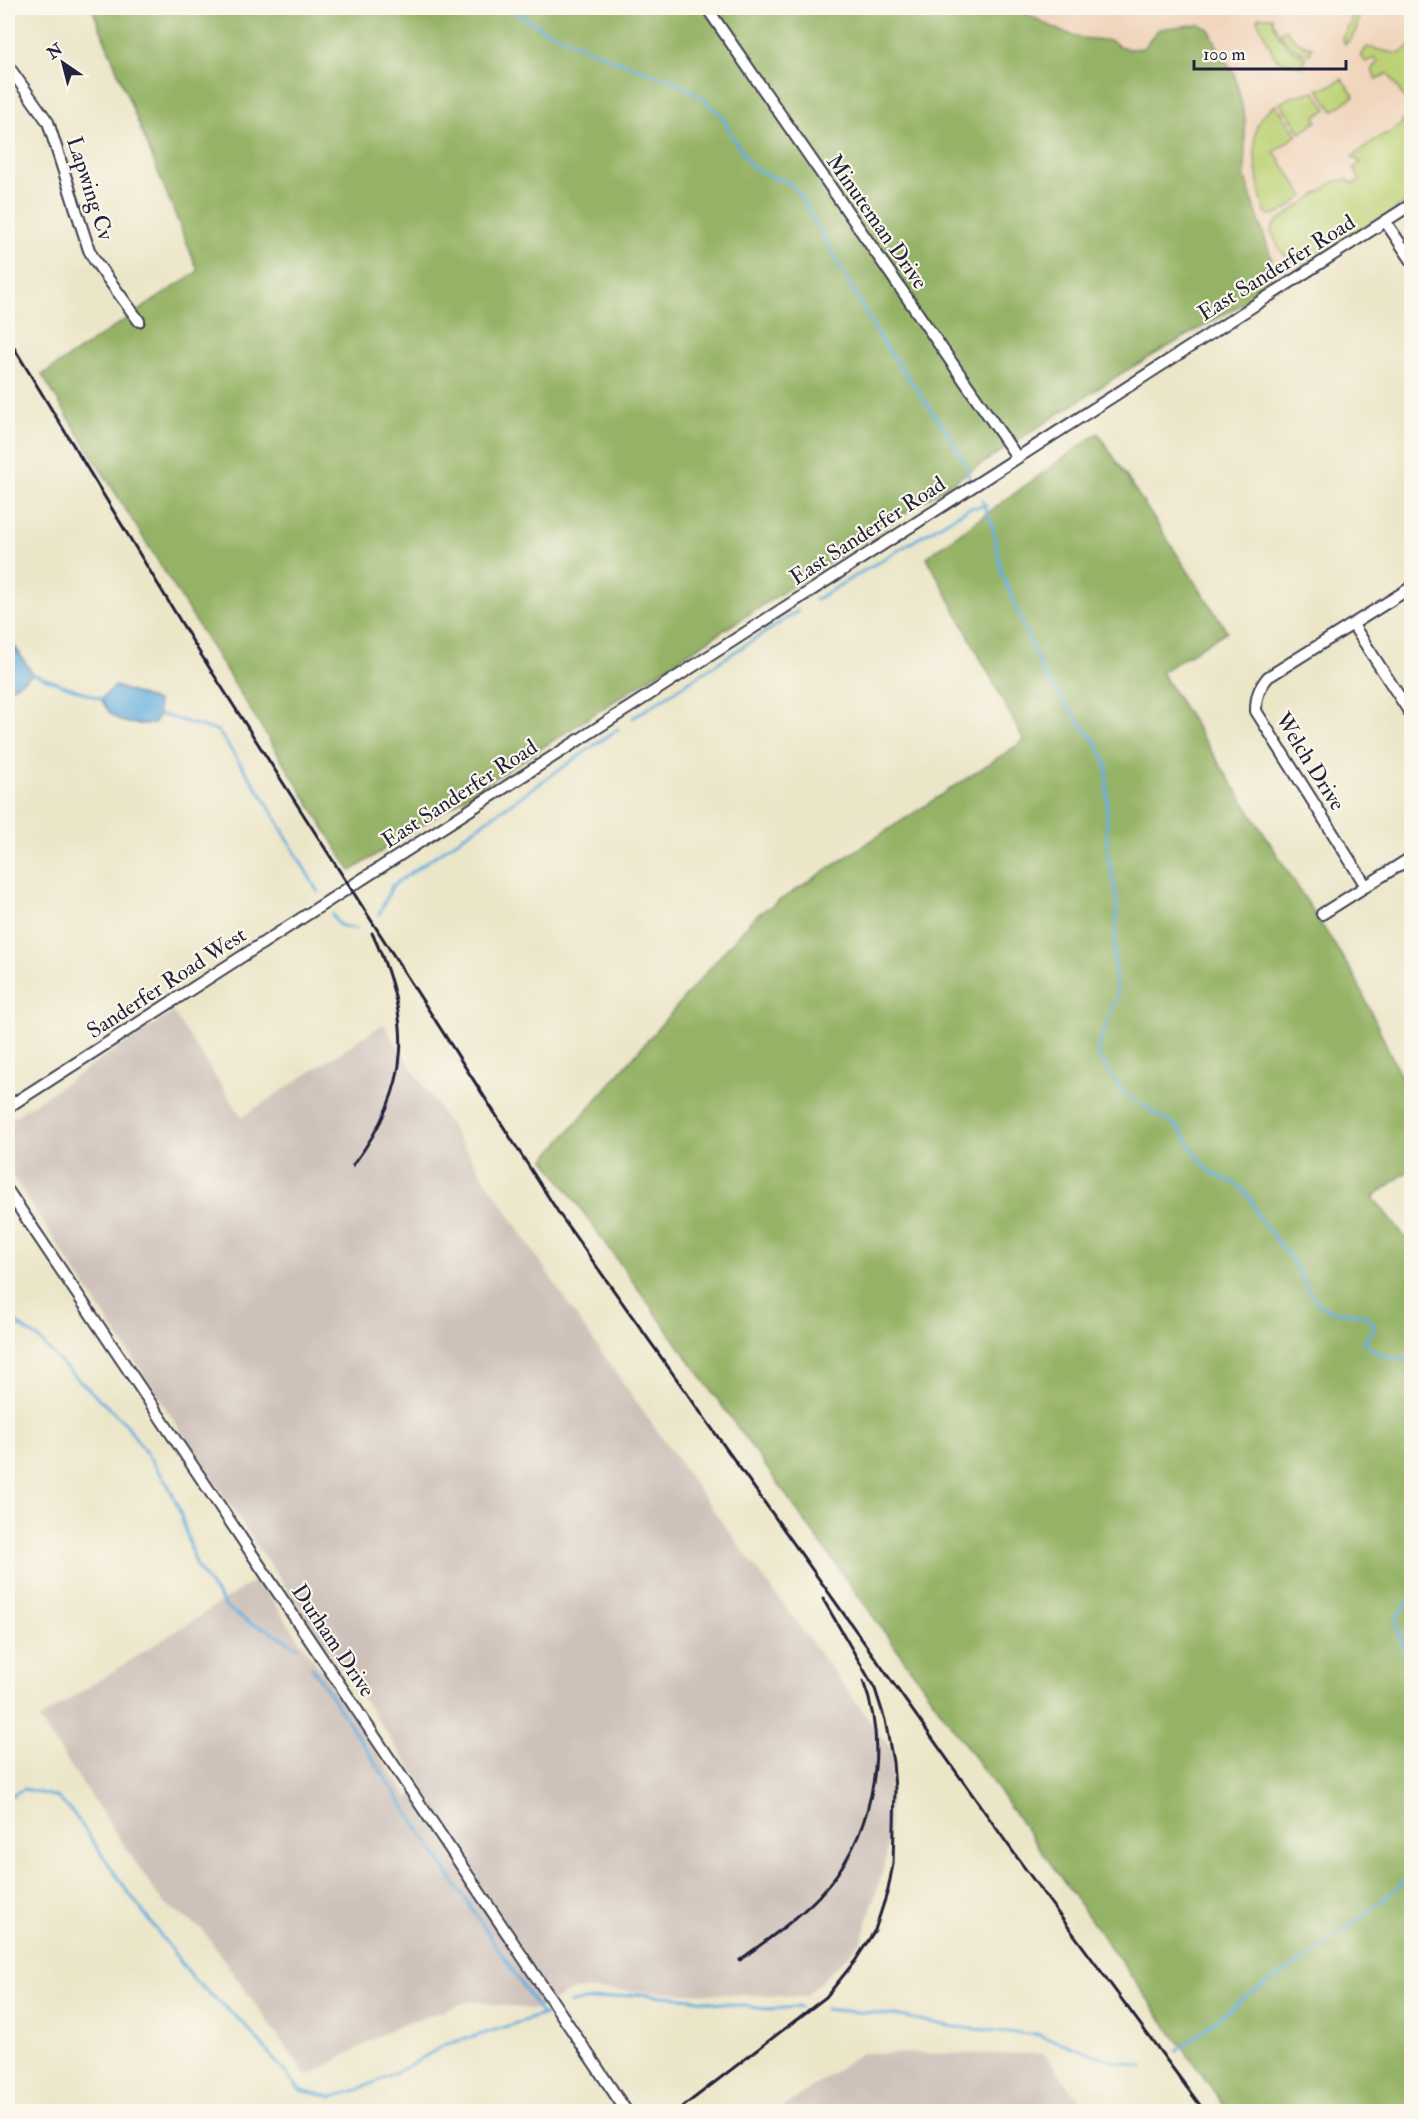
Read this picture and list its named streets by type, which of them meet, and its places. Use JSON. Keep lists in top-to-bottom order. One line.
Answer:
{"streets":{"street":["Lapwing Cv","Minuteman Drive","East Sanderfer Road","Welch Drive","Sanderfer Road West","Durham Drive"]},"crossings":[["Minuteman Drive","East Sanderfer Road"],["East Sanderfer Road","Sanderfer Road West"]],"scale_bar":"100 m","north":"top left"}
